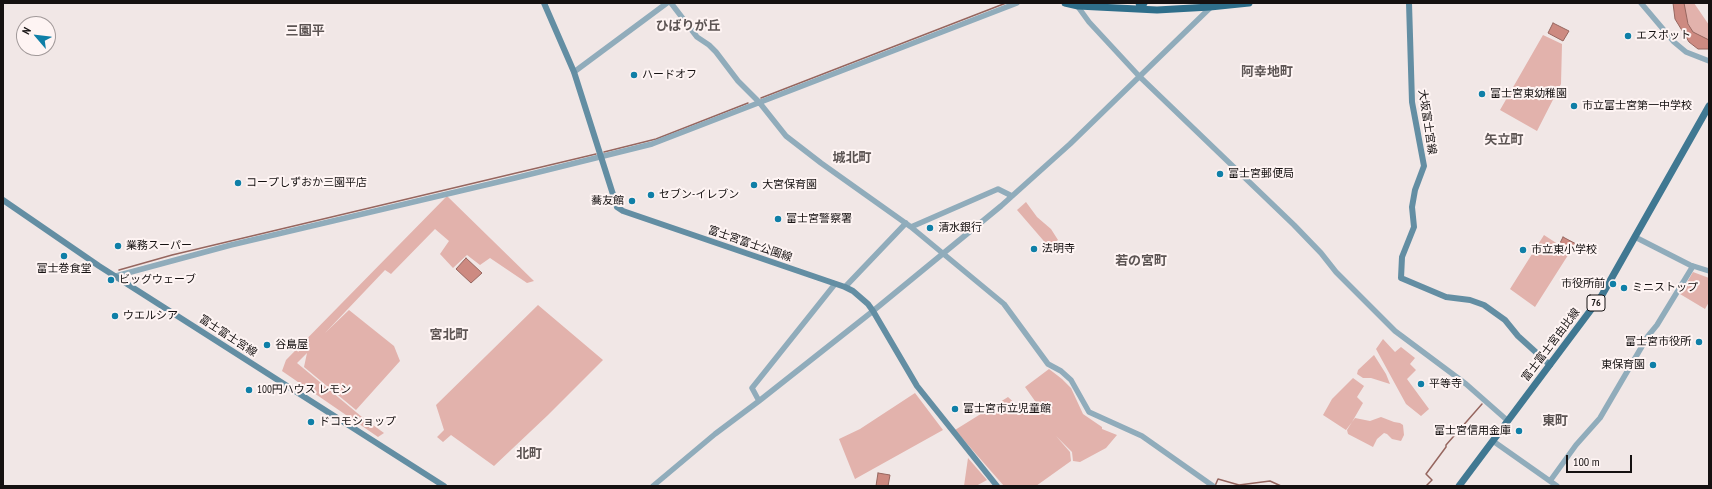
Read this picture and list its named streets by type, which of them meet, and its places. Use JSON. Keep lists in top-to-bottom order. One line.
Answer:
{"streets":{"main road":["大坂富士宮線","富士宮富士公園線","76","富士富士宮線","富士富士宮由比線"]},"crossings":[["大坂富士宮線","富士富士宮由比線"]],"districts":["ひばりが丘","三園平","阿幸地町","矢立町","城北町","若の宮町","宮北町","東町","北町"],"places":["エスポット","ハードオフ","富士宮東幼稚園","市立富士宮第一中学校","富士宮郵便局","コープしずおか三園平店","大宮保育園","セブン-イレブン","蕎友館","富士宮警察署","清水銀行","業務スーパー","法明寺","市立東小学校","富士巻食堂","ビッグウェーブ","市役所前","ミニストップ","ウエルシア","富士宮市役所","谷島屋","東保育園","平等寺","100円ハウス レモン","富士宮市立児童館","ドコモショップ","富士宮信用金庫"],"scale_bar":"100 m","north":"top left"}
